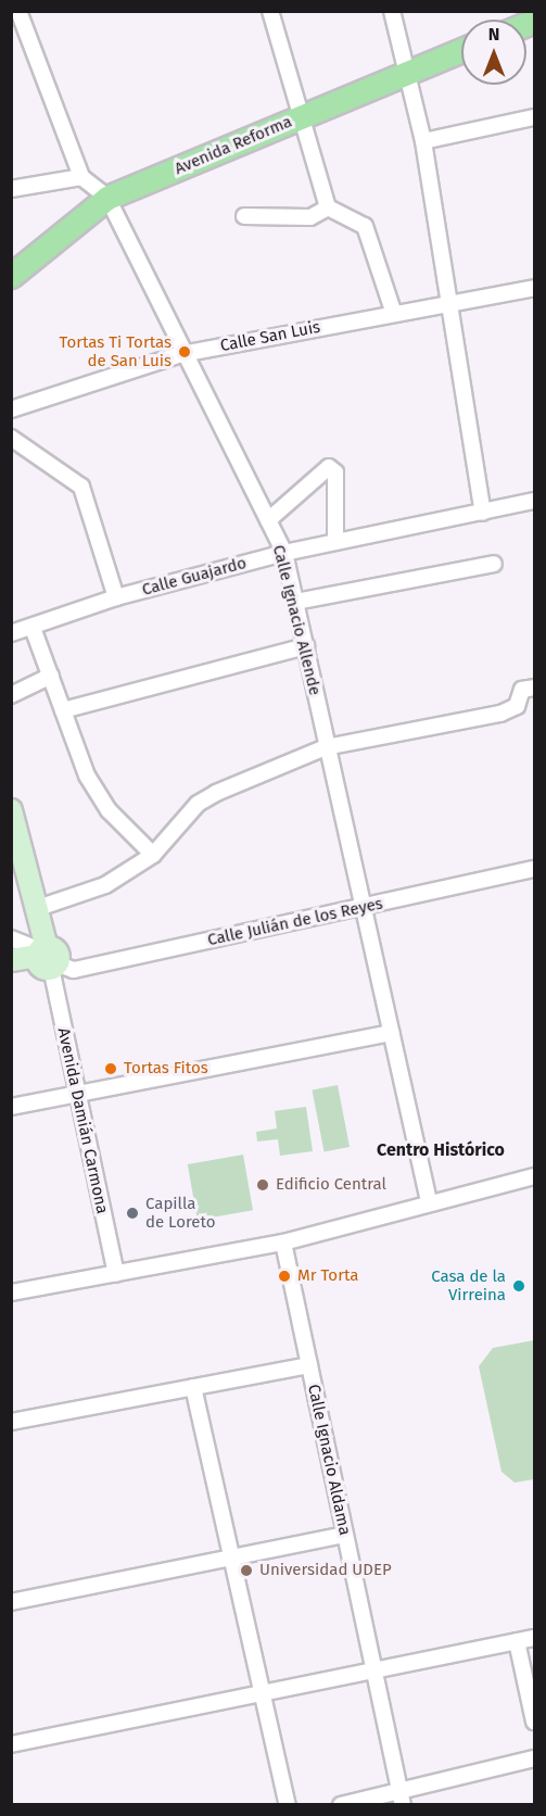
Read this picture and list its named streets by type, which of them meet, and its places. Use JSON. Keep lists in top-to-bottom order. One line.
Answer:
{"streets":{"main road":["Avenida Reforma","Calle Julián de los Reyes","Avenida Damián Carmona"],"street":["Calle San Luis","Calle Guajardo","Calle Ignacio Allende","Calle Ignacio Aldama"]},"crossings":[["Avenida Reforma","Calle Ignacio Allende"],["Calle San Luis","Calle Ignacio Allende"],["Calle Guajardo","Calle Ignacio Allende"],["Calle Ignacio Allende","Calle Julián de los Reyes"],["Calle Julián de los Reyes","Avenida Damián Carmona"]],"districts":["Centro Histórico"],"places":["Tortas Ti Tortas de San Luis","Tortas Fitos","Edificio Central","Capilla de Loreto","Mr Torta","Casa de la Virreina","Universidad UDEP"],"north":"top"}
